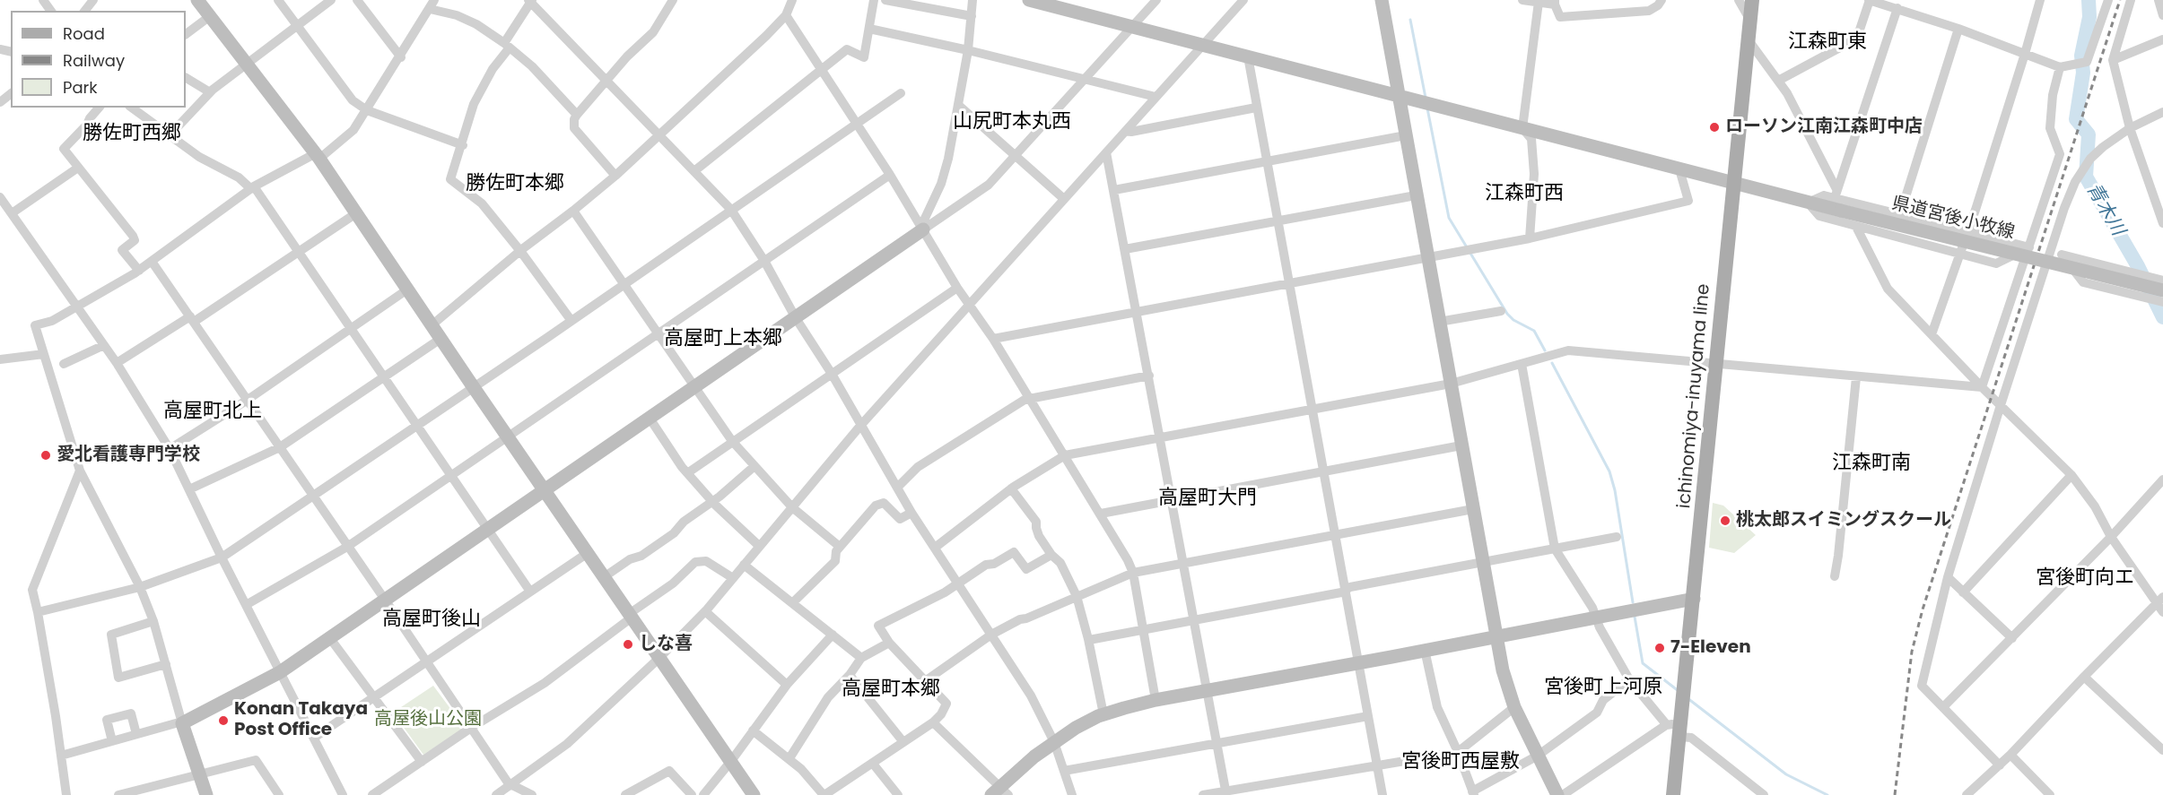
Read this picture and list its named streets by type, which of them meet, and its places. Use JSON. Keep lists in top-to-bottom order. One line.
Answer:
{"streets":{"main road":["ichinomiya-inuyama line"],"street":["県道宮後小牧線"]},"crossings":[["県道宮後小牧線","ichinomiya-inuyama line"]],"districts":["江森町東","山尻町本丸西","勝佐町西郷","勝佐町本郷","江森町西","高屋町上本郷","高屋町北上","江森町南","高屋町大門","宮後町向エ","高屋町後山","宮後町上河原","高屋町本郷","宮後町西屋敷"],"water":["青木川"],"parks":["高屋後山公園"],"places":["ローソン江南江森町中店","愛北看護専門学校","桃太郎スイミングスクール","しな喜","7-Eleven","Konan Takaya Post Office"],"legend":["Road","Railway","Park"]}
